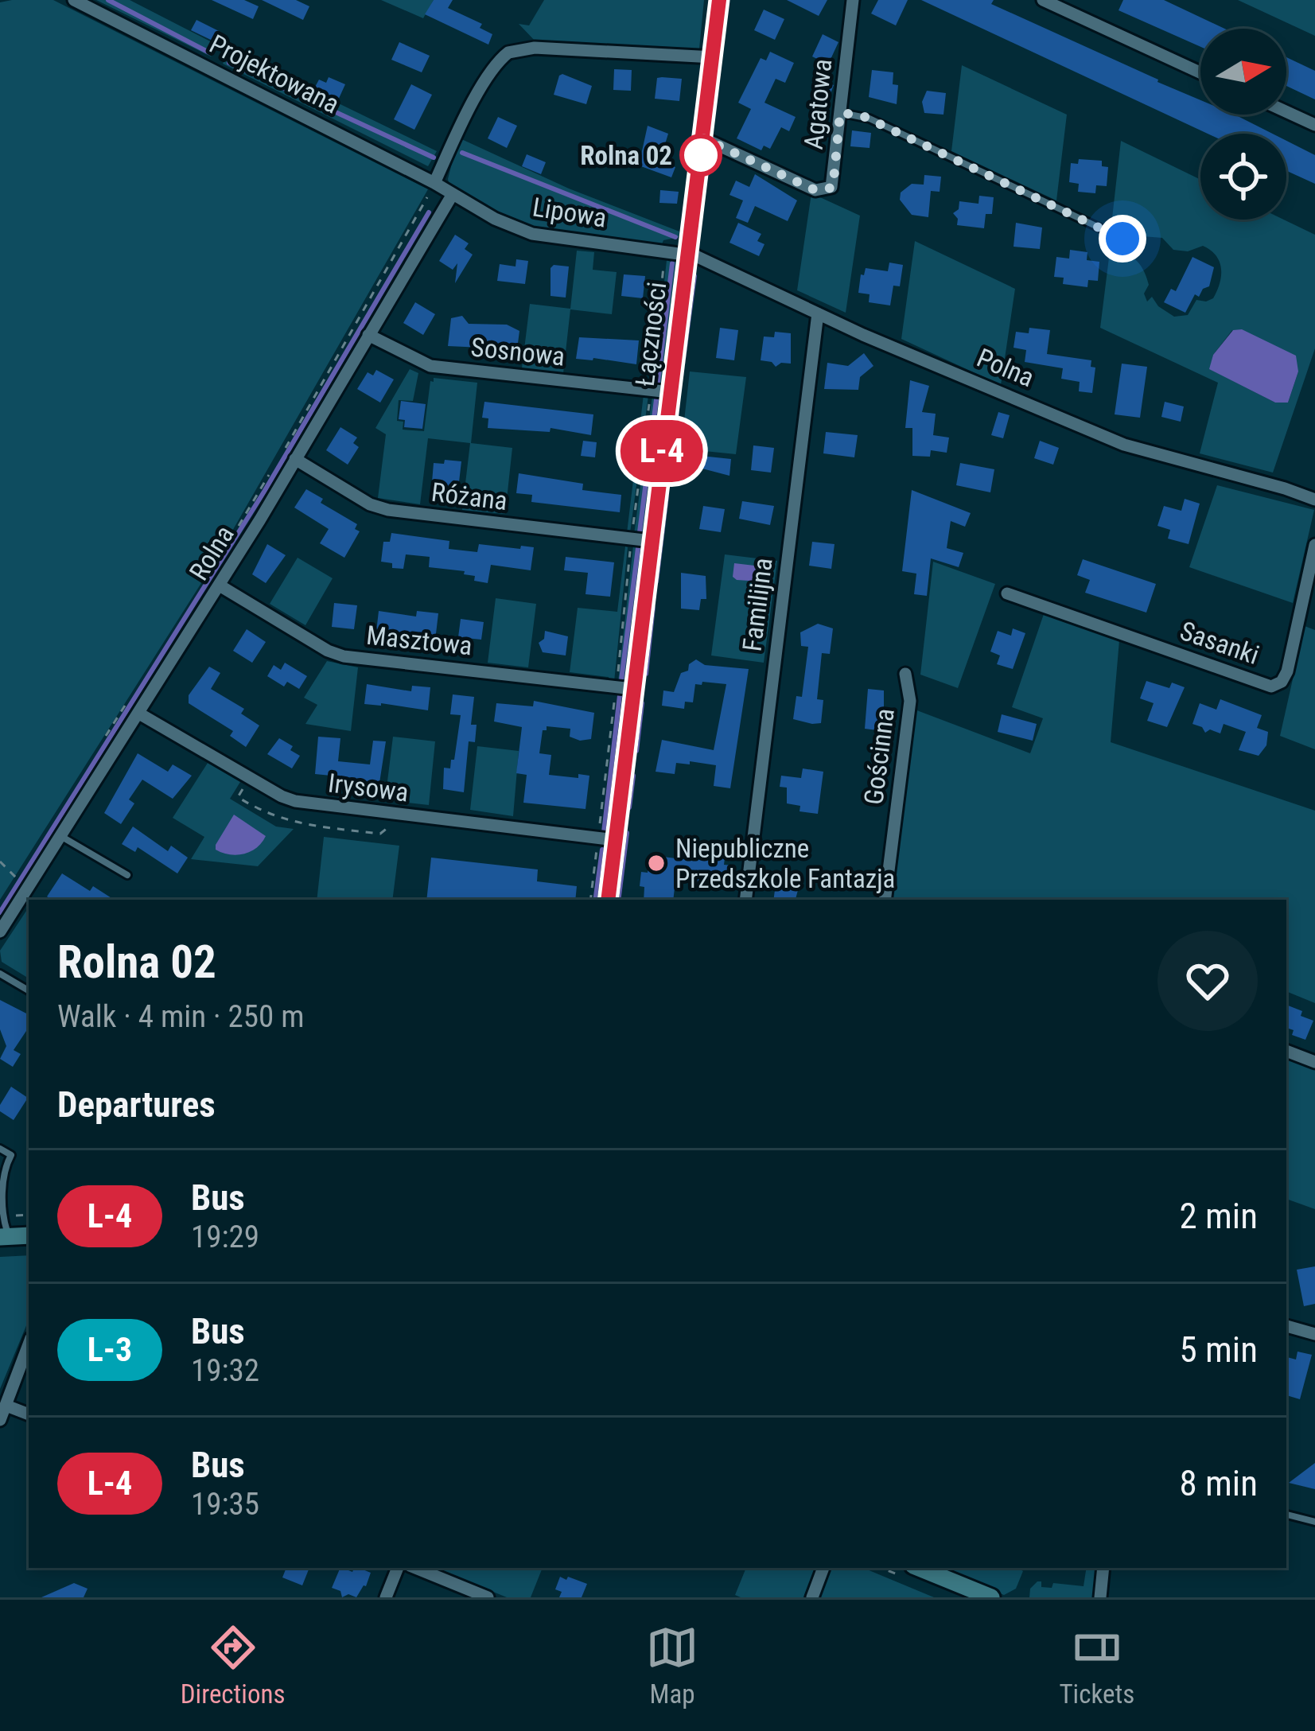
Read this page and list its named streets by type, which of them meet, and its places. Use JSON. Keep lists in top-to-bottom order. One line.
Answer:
{"streets":{"street":["Projektowana","Agatowa","Lipowa","Łączności","Sosnowa","Polna","Różana","Rolna","Familijna","Masztowa","Sasanki","Gościnna","Irysowa"]},"crossings":[["Projektowana","Lipowa"],["Projektowana","Rolna"],["Agatowa","Łączności"],["Lipowa","Łączności"],["Lipowa","Polna"],["Lipowa","Rolna"],["Łączności","Sosnowa"],["Łączności","Polna"],["Łączności","Różana"],["Łączności","Masztowa"],["Łączności","Irysowa"],["Sosnowa","Rolna"],["Polna","Familijna"],["Różana","Rolna"],["Rolna","Masztowa"],["Rolna","Irysowa"]],"places":["Rolna 02","Niepubliczne Przedszkole Fantazja"],"lines":["bus line L-4"],"north":"right","page":{"on_map":"L-4","heading":[["Rolna 02","Walk · 4 min · 250 m"],"Departures"],"list":[{"mark":"L-4","name":"Bus","note":"19:29","value":"2 min"},{"mark":"L-3","name":"Bus","note":"19:32","value":"5 min"},{"mark":"L-4","name":"Bus","note":"19:35","value":"8 min"}],"tabs":["Directions","Map","Tickets"]}}
